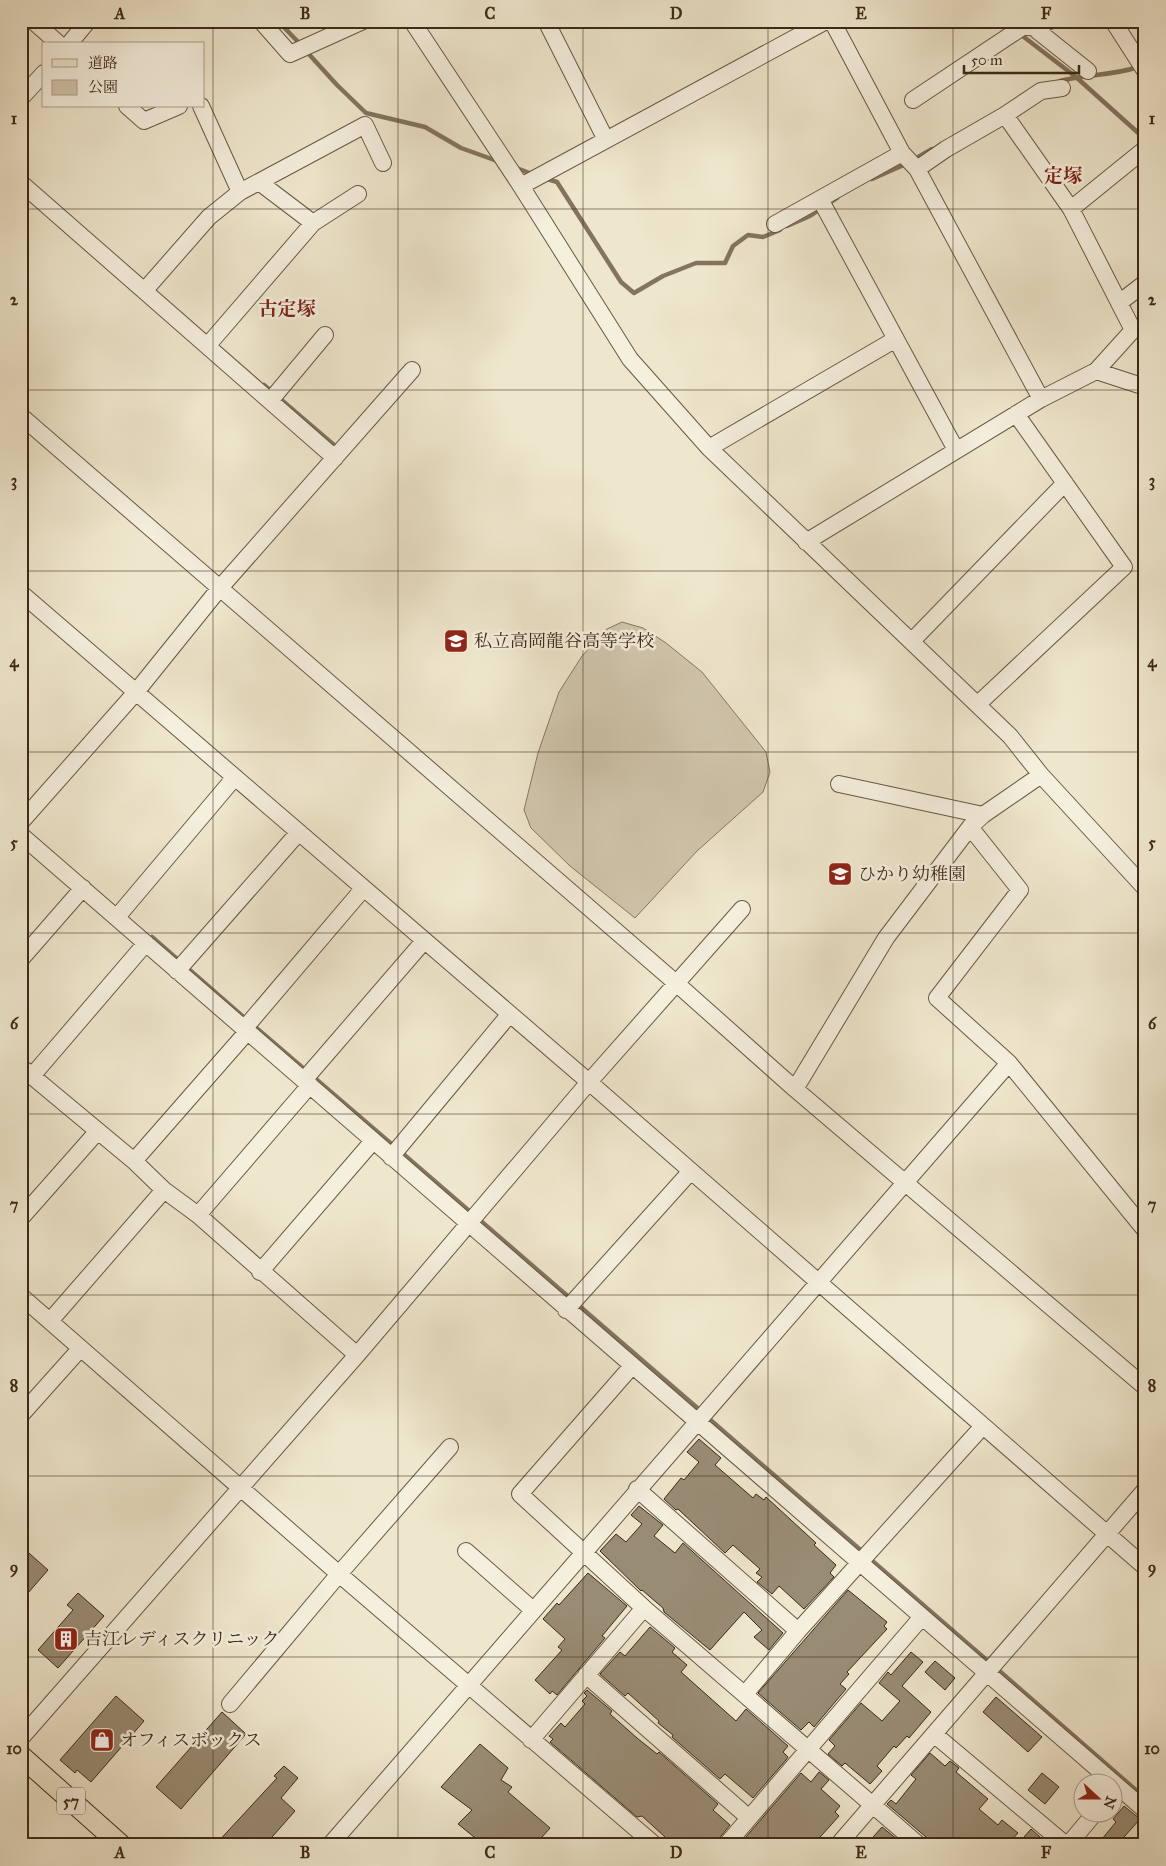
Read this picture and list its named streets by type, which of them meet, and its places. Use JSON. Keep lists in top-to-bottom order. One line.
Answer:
{"streets":{"main road":["57"]},"districts":["定塚","古定塚"],"places":{"school or university":["私立高岡龍谷高等学校","ひかり幼稚園"],"building":["吉江レディスクリニック"],"shop":["オフィスボックス"]},"legend":["道路","公園"],"scale_bar":"50 m","north":"right","grid":{"columns":["A","B","C","D","E","F"],"rows":["1","2","3","4","5","6","7","8","9","10"]}}
